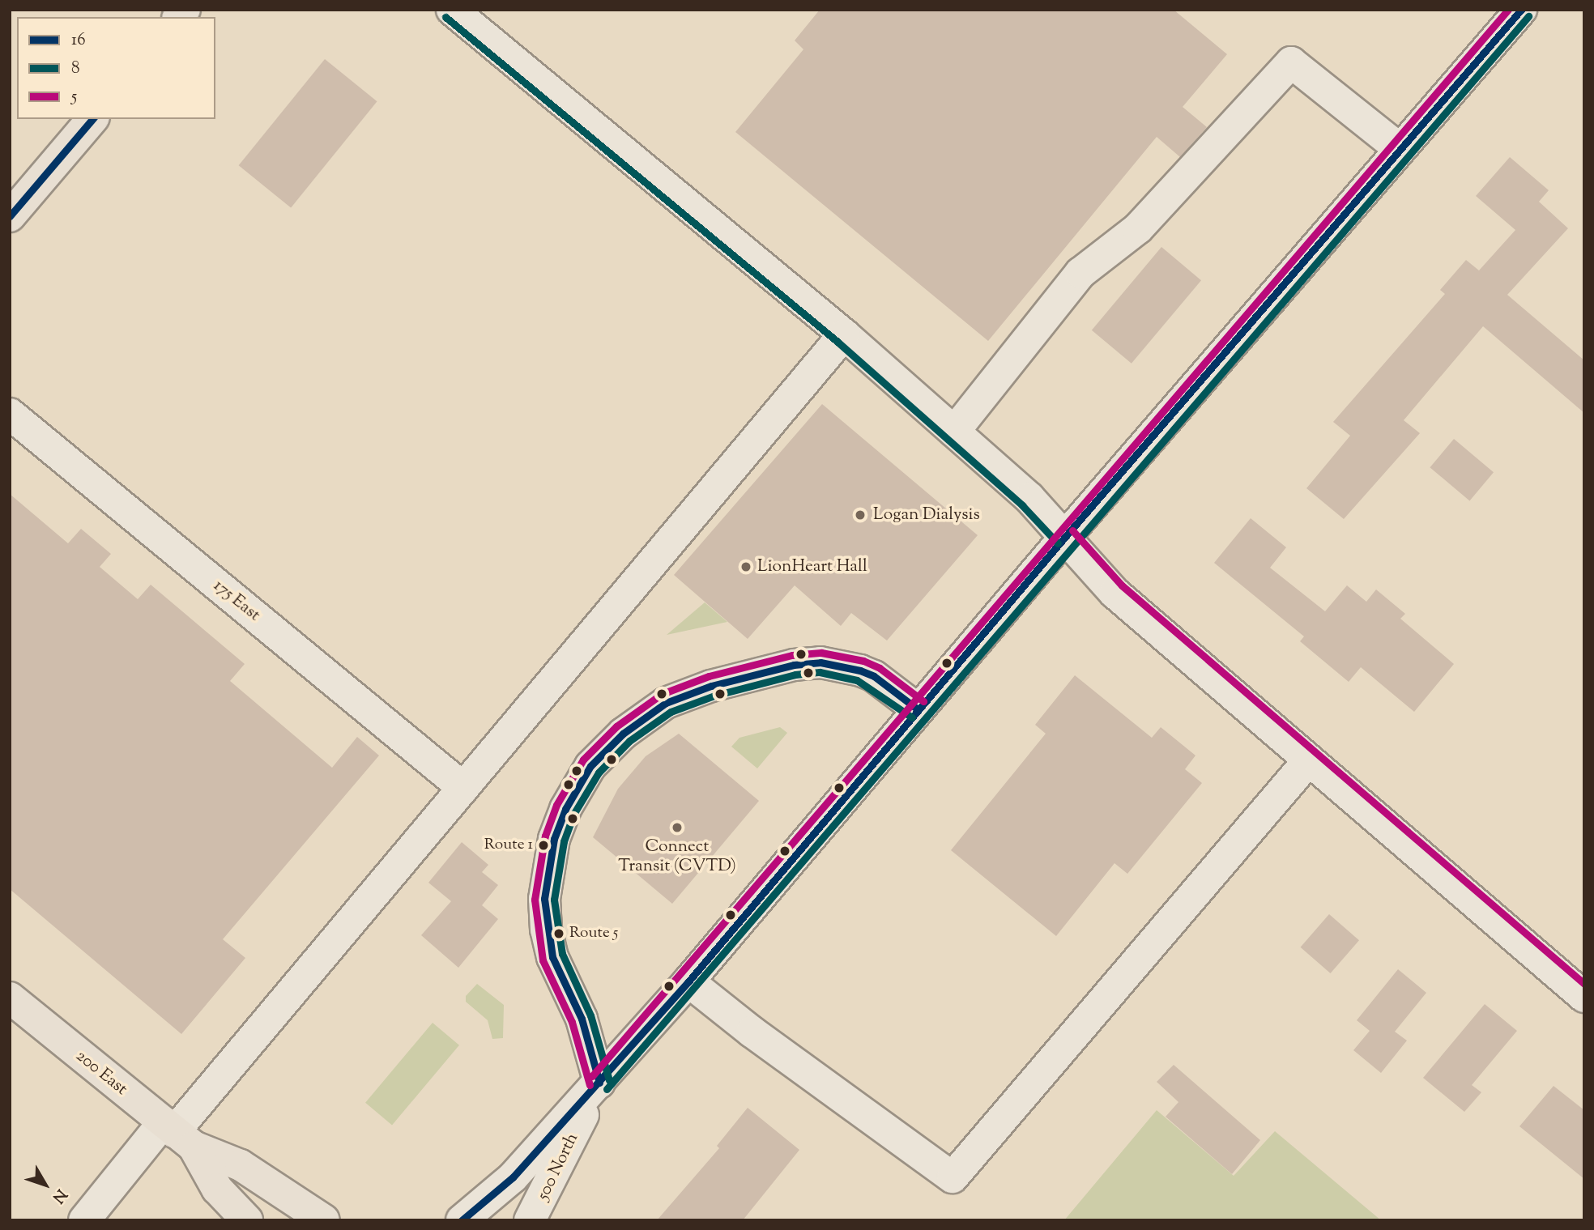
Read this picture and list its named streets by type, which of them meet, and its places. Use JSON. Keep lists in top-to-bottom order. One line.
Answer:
{"streets":{"main road":["200 East"],"street":["175 East","500 North"]},"places":["Logan Dialysis","LionHeart Hall","Connect Transit (CVTD)","Route 1","Route 5"],"lines":["transit line 16","transit line 5","transit line 8"],"legend":["16","8","5"],"north":"bottom right"}
